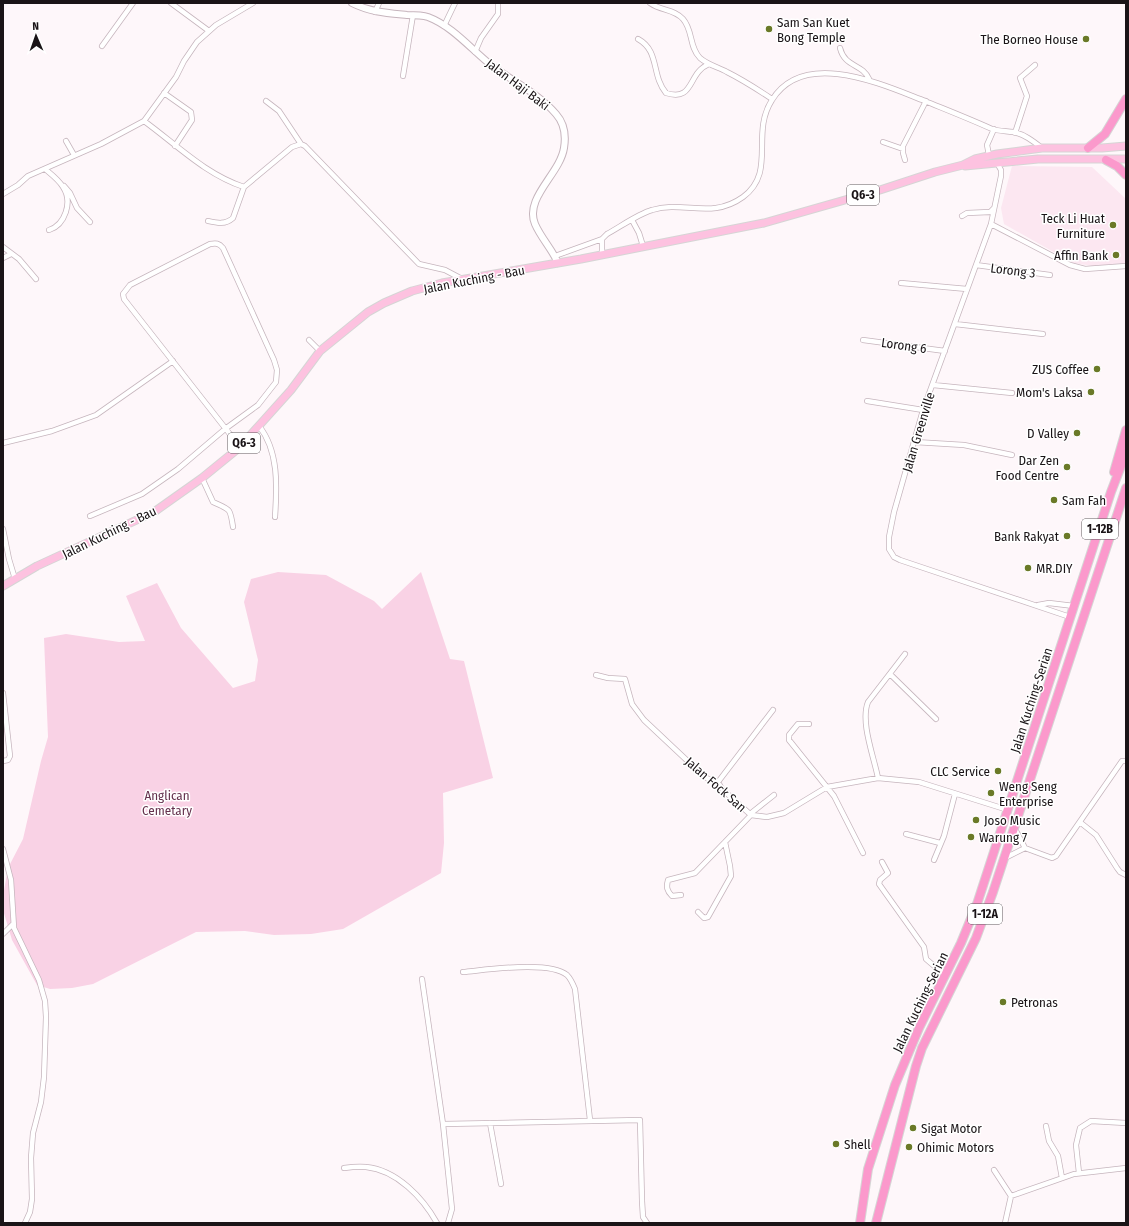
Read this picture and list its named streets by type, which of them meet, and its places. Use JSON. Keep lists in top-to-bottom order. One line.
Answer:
{"streets":{"highway":["1-12B","Jalan Kuching-Serian","1-12A"],"main road":["Q6-3","Jalan Kuching - Bau"],"street":["Jalan Haji Baki","Lorong 3","Lorong 6","Jalan Greenville","Jalan Fock San"]},"crossings":[["Jalan Haji Baki","Jalan Kuching - Bau"],["Lorong 3","Jalan Greenville"],["Jalan Kuching - Bau","Jalan Greenville"],["Lorong 6","Jalan Greenville"],["Jalan Greenville","Jalan Kuching-Serian"],["Jalan Kuching-Serian","Jalan Fock San"]],"parks":["Anglican Cemetary"],"places":["Sam San Kuet Bong Temple","The Borneo House","Teck Li Huat Furniture","Affin Bank","ZUS Coffee","Mom's Laksa","D Valley","Dar Zen Food Centre","Sam Fah","Bank Rakyat","MR.DIY","CLC Service","Weng Seng Enterprise","Joso Music","Warung 7","Petronas","Sigat Motor","Shell","Ohimic Motors"],"north":"top"}
